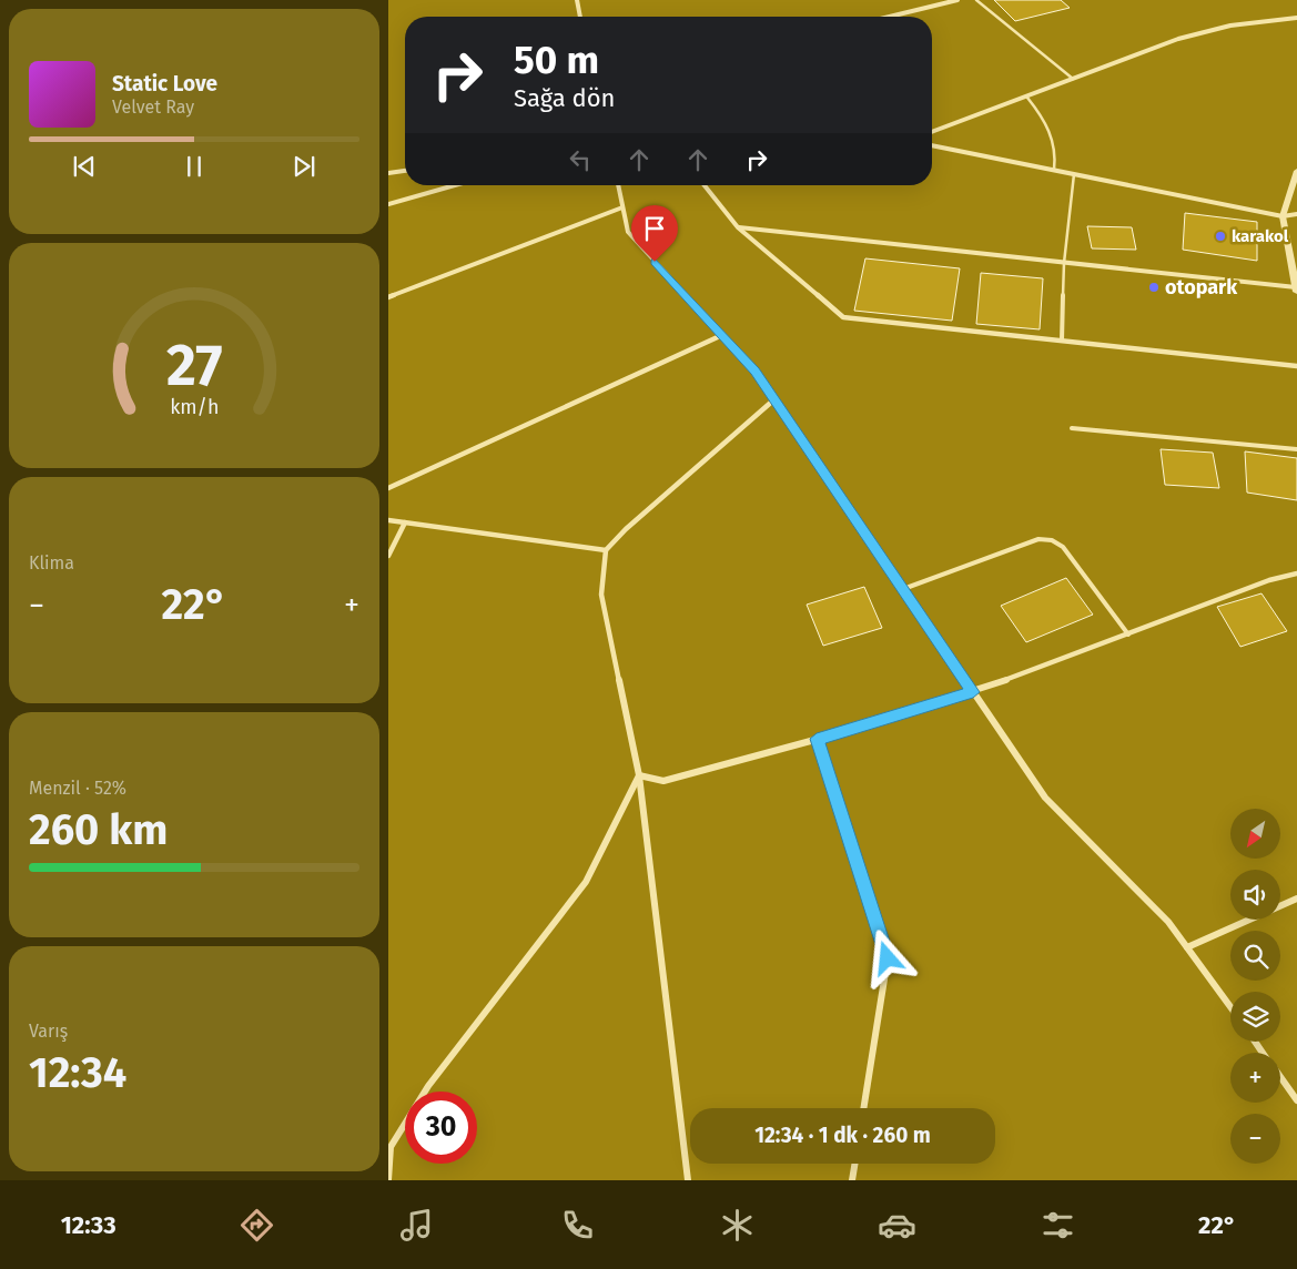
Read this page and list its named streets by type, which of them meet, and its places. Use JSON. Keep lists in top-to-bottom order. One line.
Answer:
{"places":["karakol","otopark"],"north":"bottom left","page":{"turn":["50 m","Sağa dön"],"song":["Static Love","Velvet Ray"],"tile":["Klima",["Menzil · 52%","260 km"],["Varış","12:34"]],"heat":["−","22°","+"],"map_buttons":["+","−"],"limit":"30","trip":"12:34 · 1 dk · 260 m","tabs":["12:33","22°"],"gauge":["27","km/h"]}}
